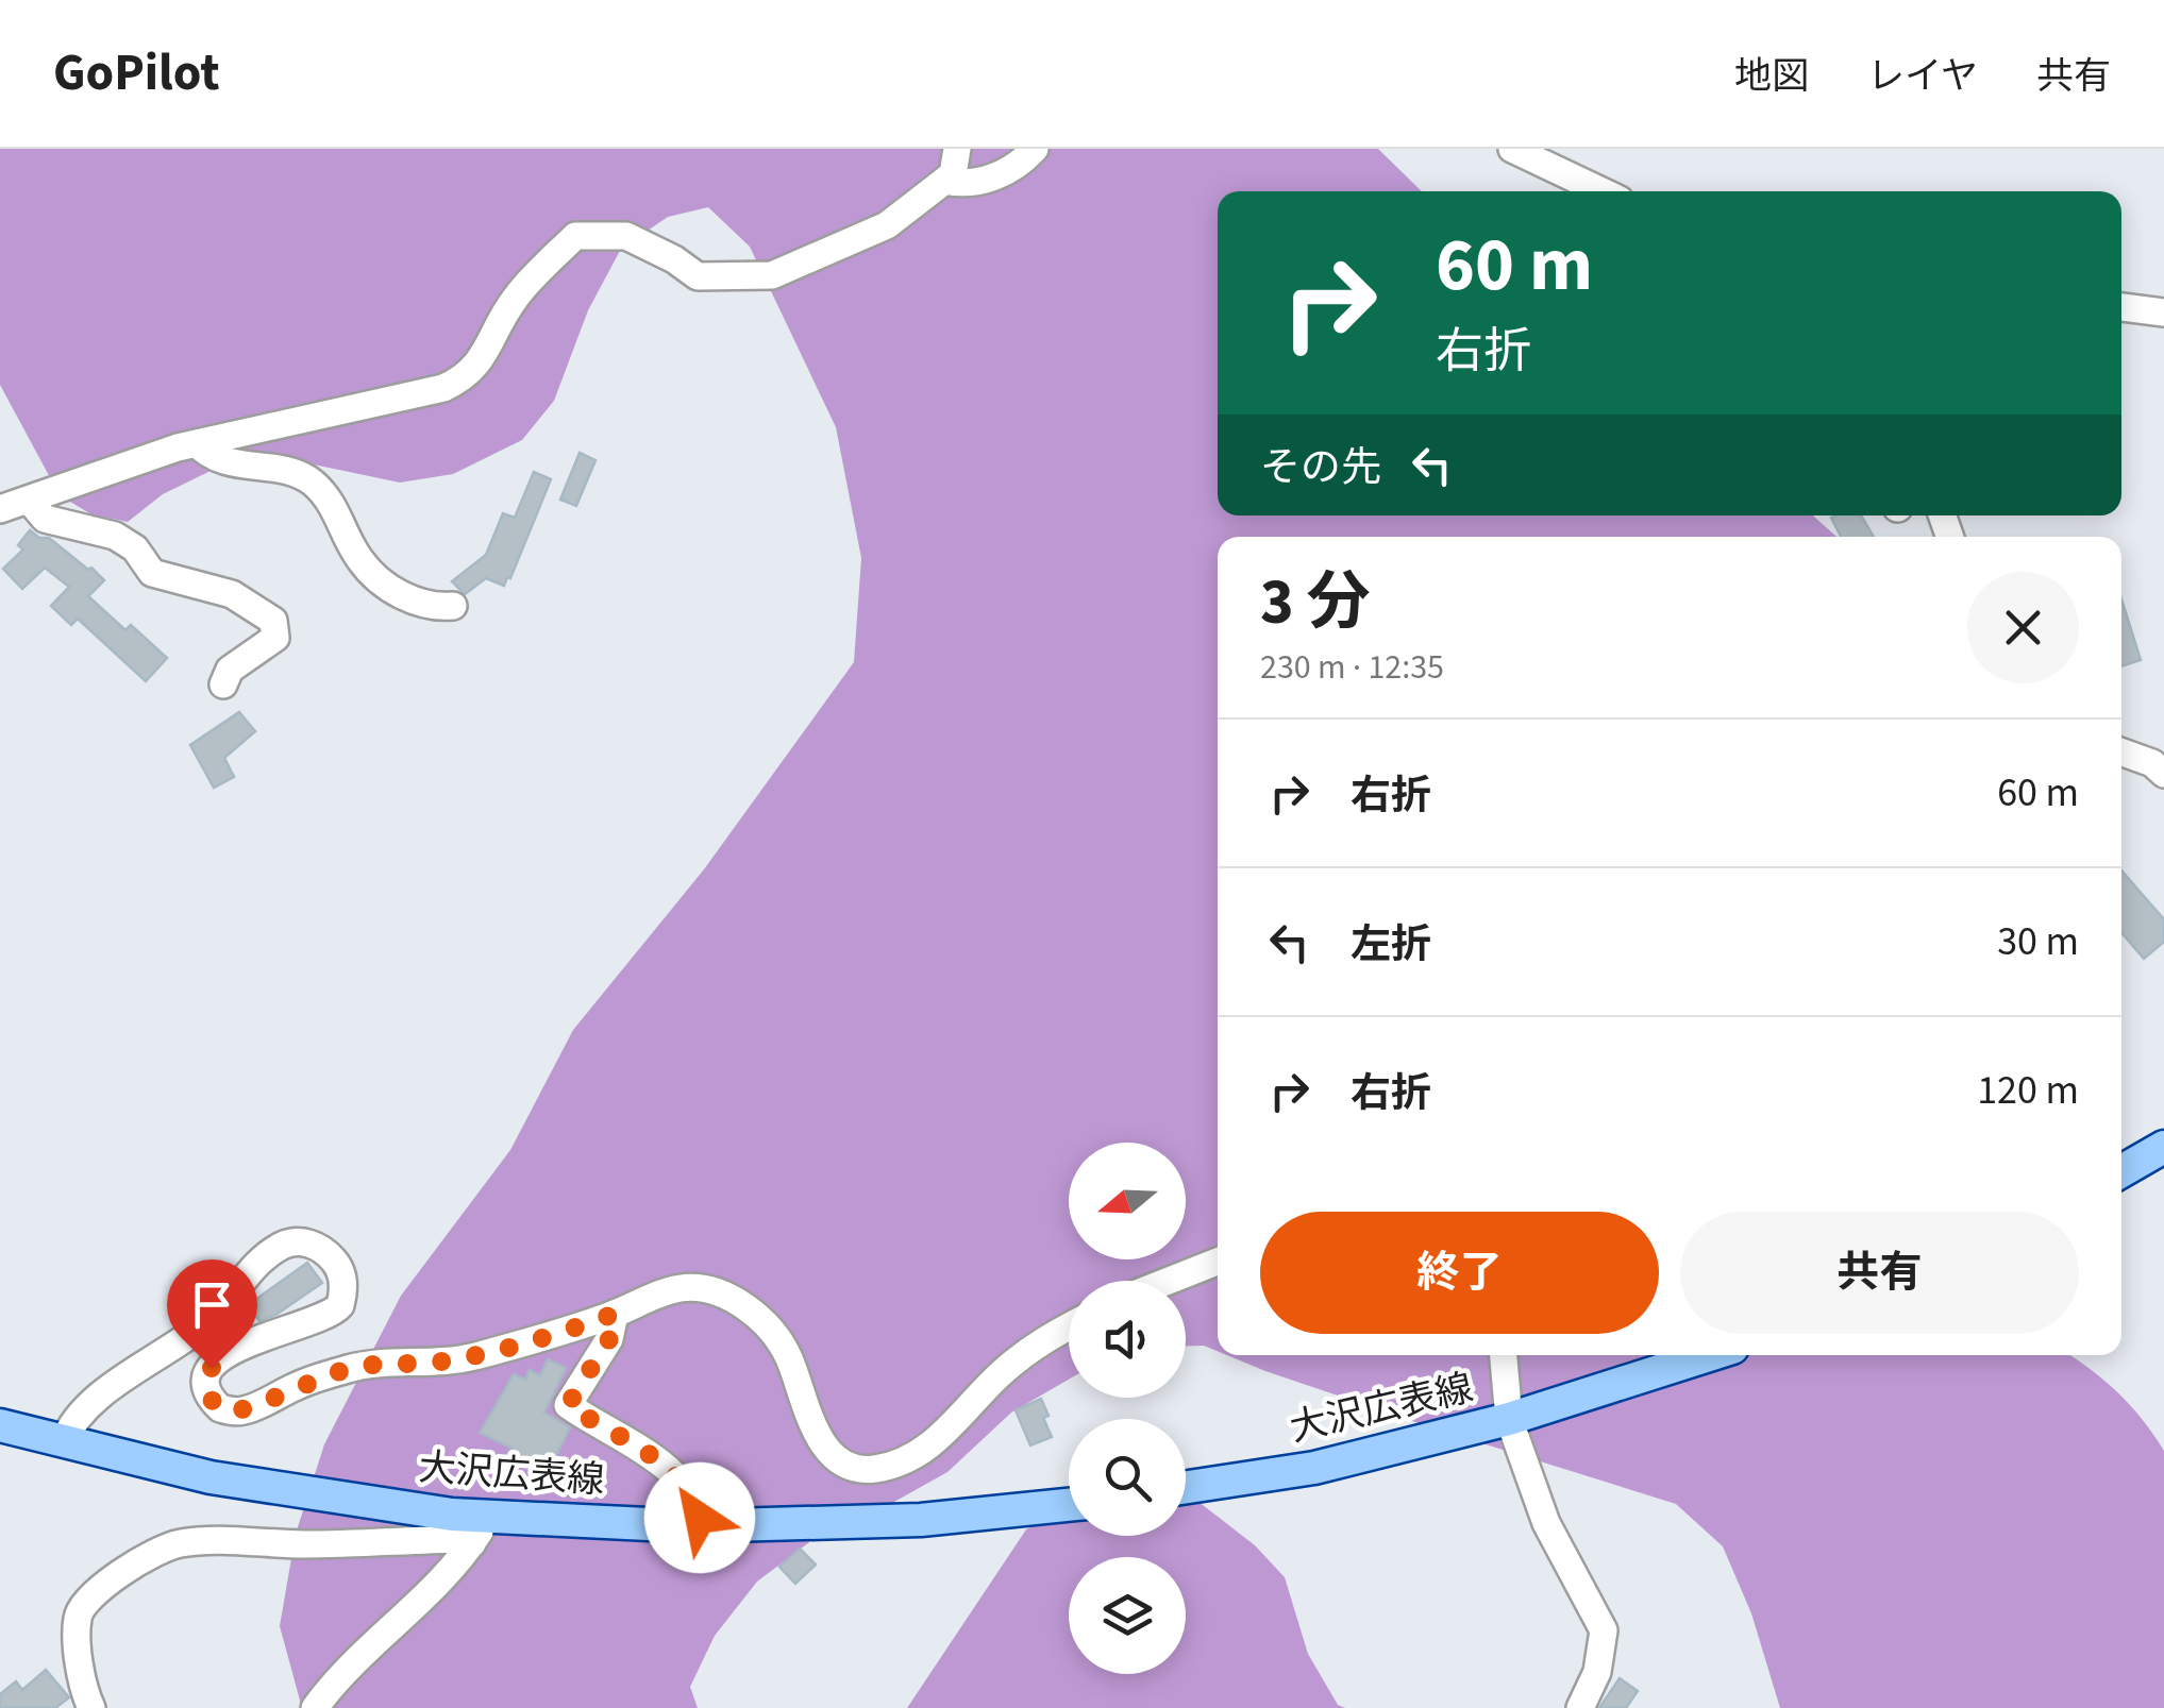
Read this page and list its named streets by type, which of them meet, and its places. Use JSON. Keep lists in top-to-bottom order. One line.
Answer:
{"streets":{"main road":["大沢広表線"]},"north":"left","page":{"header":"GoPilot","nav":["地図","レイヤ","共有"],"turn":["60 m","右折"],"then":"その先","heading":["3 分","230 m · 12:35"],"list":[{"name":"右折","value":"60 m"},{"name":"左折","value":"30 m"},{"name":"右折","value":"120 m"}],"buttons":["終了","共有"]}}
